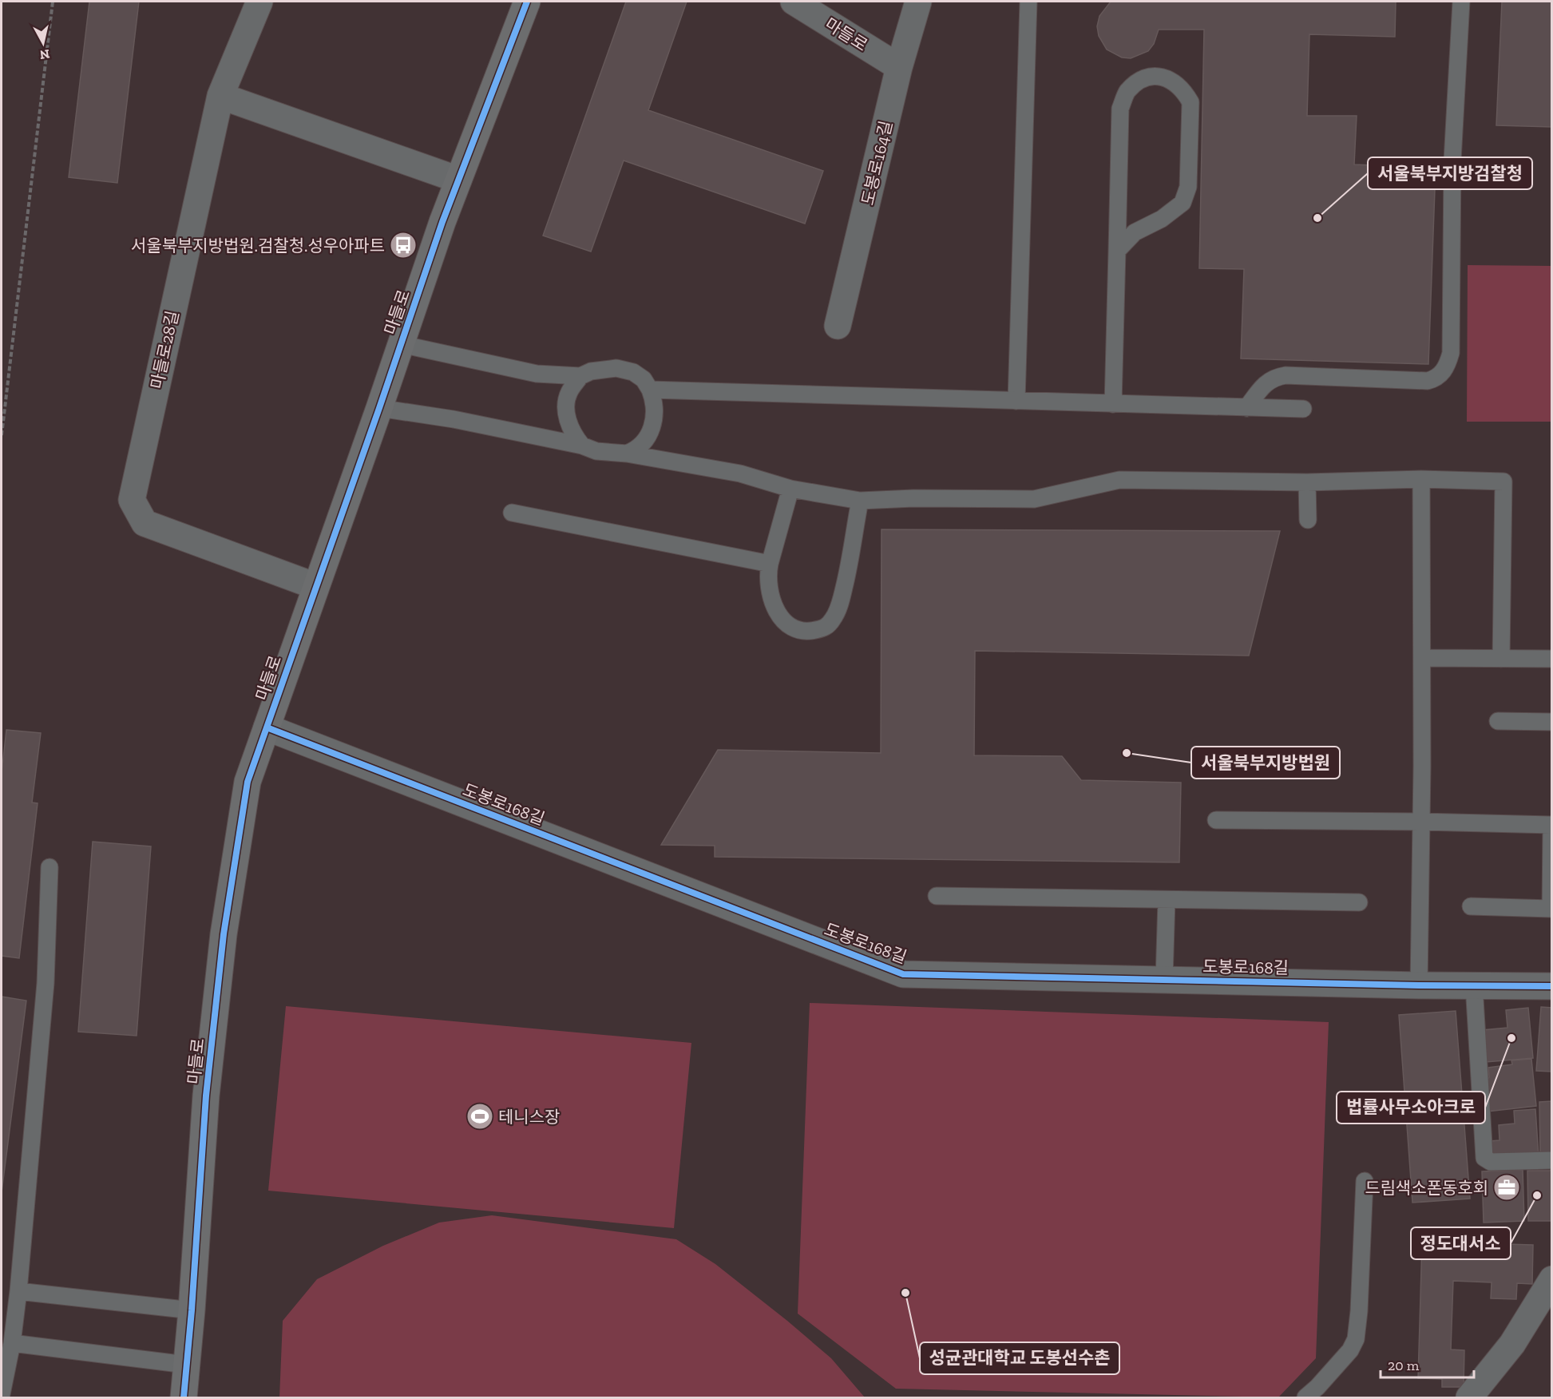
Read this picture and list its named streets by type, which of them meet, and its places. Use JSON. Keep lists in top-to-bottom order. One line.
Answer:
{"streets":{"street":["마들로","도봉로164길","마들로28길","도봉로168길"]},"crossings":[["마들로","도봉로164길"],["마들로","마들로28길"],["마들로","도봉로168길"]],"places":{"other":["서울북부지방검찰청","서울북부지방법원","법률사무소아크로","정도대서소","성균관대학교 도봉선수촌"],"bus stop":["서울북부지방법원.검찰청.성우아파트"],"sports":["테니스장"],"office":["드림색소폰동호회"]},"scale_bar":"20 m","north":"bottom"}
